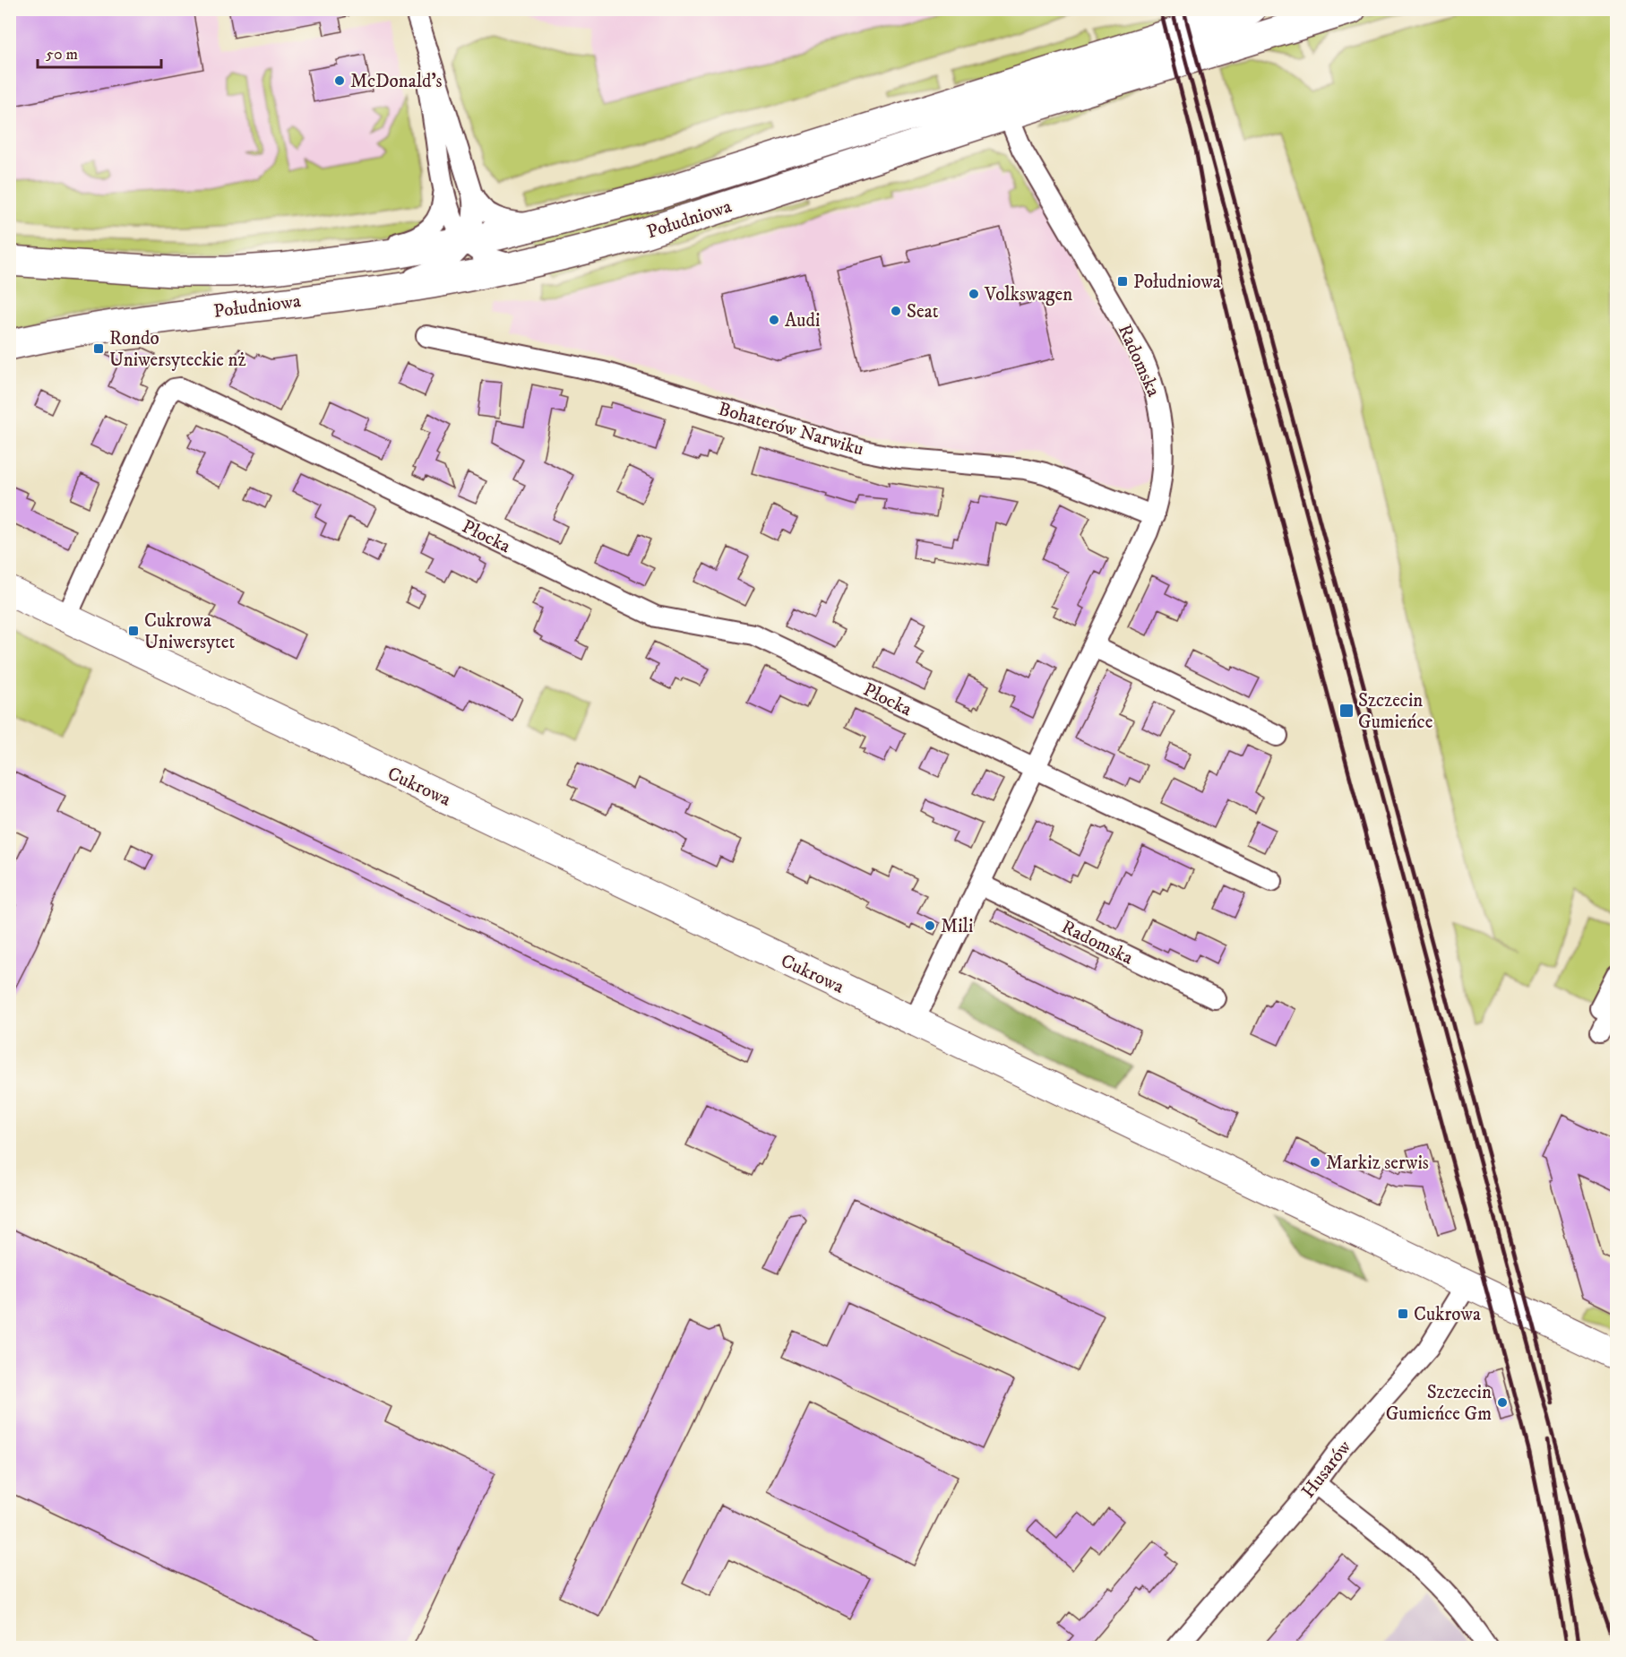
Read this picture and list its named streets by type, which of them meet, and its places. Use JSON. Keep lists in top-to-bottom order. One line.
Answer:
{"streets":{"main road":["Południowa"],"street":["Radomska","Bohaterów Narwiku","Płocka","Cukrowa","Husarów"]},"crossings":[["Południowa","Radomska"],["Radomska","Bohaterów Narwiku"],["Radomska","Płocka"],["Radomska","Cukrowa"],["Płocka","Cukrowa"],["Cukrowa","Husarów"]],"places":{"other":["McDonald's","Volkswagen","Seat","Audi","Mili","Markiz serwis","Szczecin Gumieńce Gm"],"transit":["Południowa","Rondo Uniwersyteckie nż","Cukrowa Uniwersytet","Szczecin Gumieńce","Cukrowa"]},"scale_bar":"50 m"}
